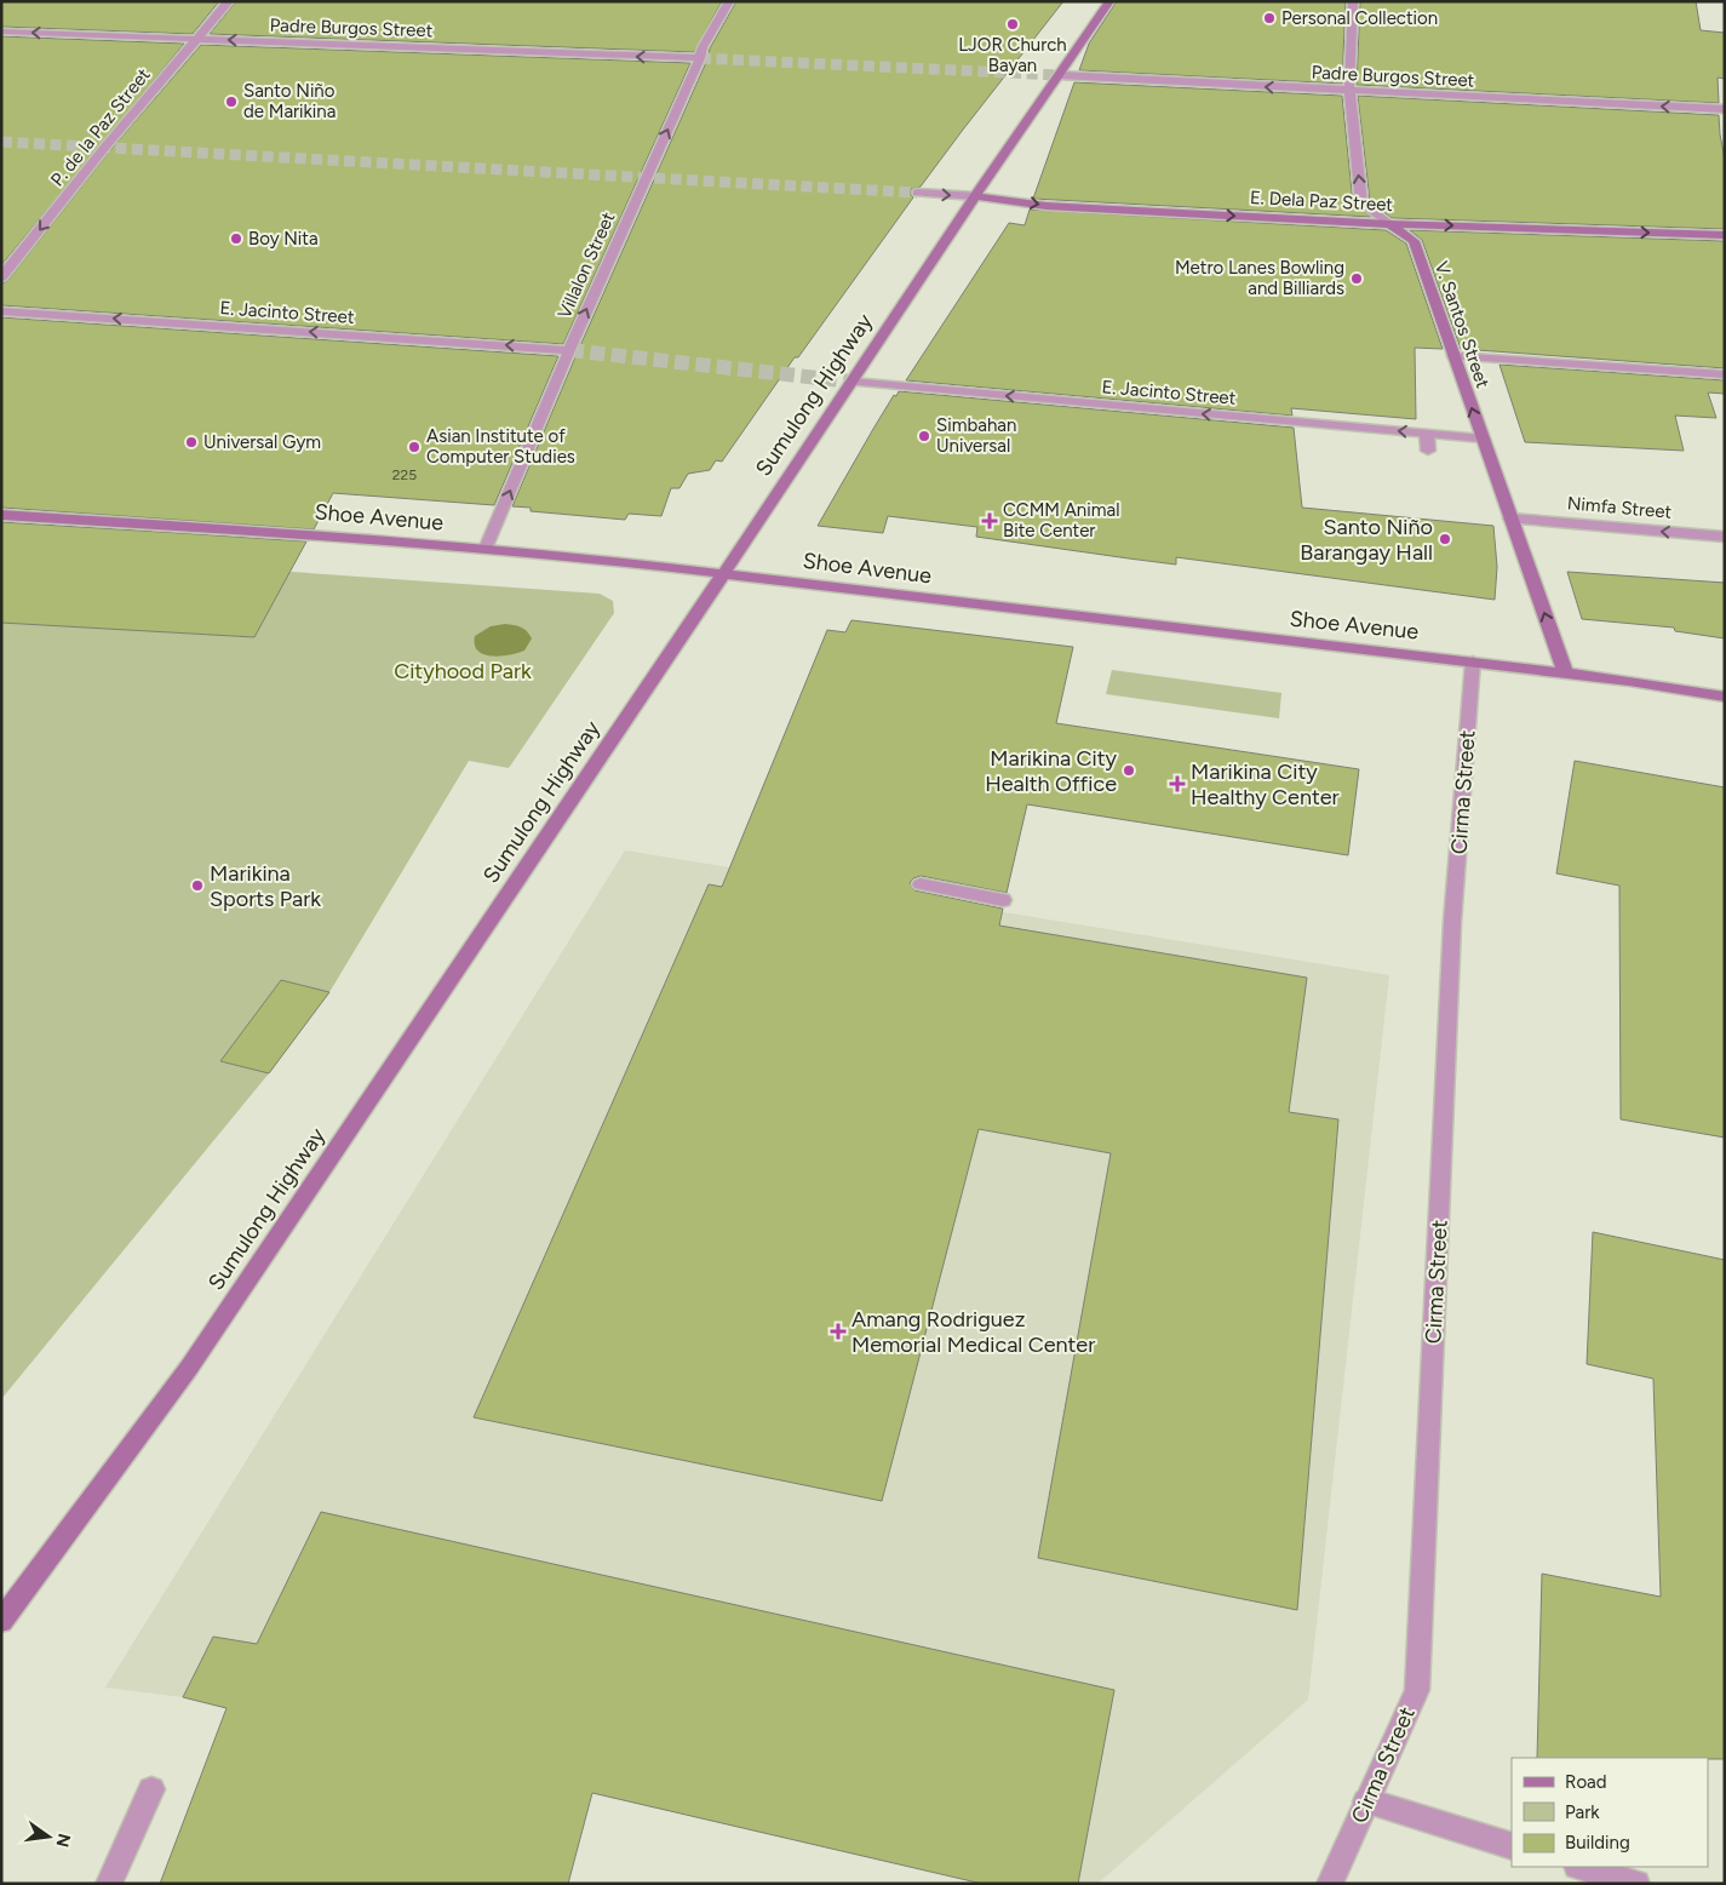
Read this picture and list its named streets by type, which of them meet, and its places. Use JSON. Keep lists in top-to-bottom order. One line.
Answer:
{"streets":{"street":["Padre Burgos Street","P. de la Paz Street","E. Dela Paz Street","Villalon Street","E. Jacinto Street","V. Santos Street","Sumulong Highway","Nimfa Street","Shoe Avenue","Cirma Street"]},"crossings":[["Padre Burgos Street","P. de la Paz Street"],["Padre Burgos Street","Villalon Street"],["Padre Burgos Street","V. Santos Street"],["Padre Burgos Street","Sumulong Highway"],["E. Dela Paz Street","V. Santos Street"],["E. Dela Paz Street","Sumulong Highway"],["Villalon Street","E. Jacinto Street"],["Villalon Street","Shoe Avenue"],["E. Jacinto Street","V. Santos Street"],["E. Jacinto Street","Sumulong Highway"],["V. Santos Street","Nimfa Street"],["V. Santos Street","Shoe Avenue"],["Sumulong Highway","Shoe Avenue"],["Shoe Avenue","Cirma Street"]],"one_way":["Padre Burgos Street","P. de la Paz Street","Villalon Street","E. Jacinto Street","V. Santos Street"],"parks":["Cityhood Park"],"places":{"other":["Personal Collection","LJOR Church Bayan","Santo Niño de Marikina","Boy Nita","Metro Lanes Bowling and Billiards","Simbahan Universal","Universal Gym","Asian Institute of Computer Studies","Santo Niño Barangay Hall","Marikina City Health Office","Marikina Sports Park"],"health":["CCMM Animal Bite Center","Marikina City Healthy Center","Amang Rodriguez Memorial Medical Center"]},"house_numbers":["225"],"legend":["Road","Park","Building"],"north":"right"}
